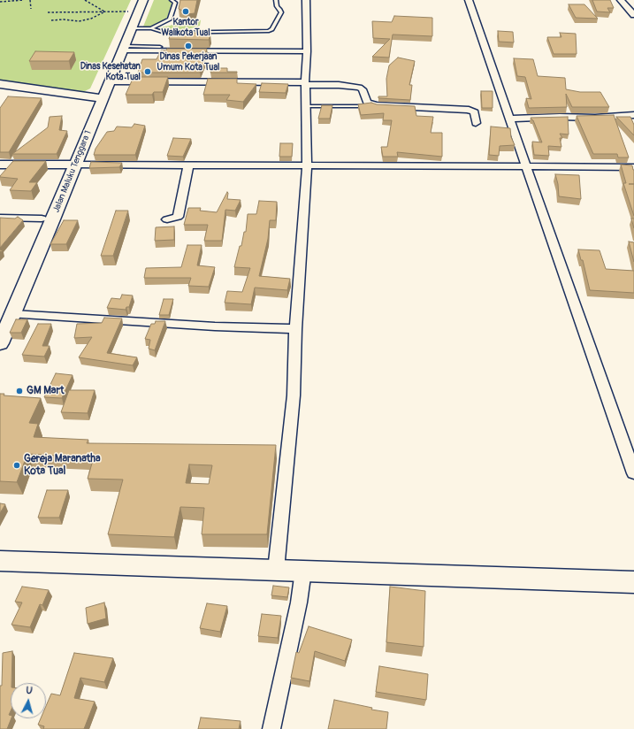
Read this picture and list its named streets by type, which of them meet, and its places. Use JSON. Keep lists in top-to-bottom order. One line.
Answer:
{"streets":{"main road":["Jalan Maluku Tenggara 1"]},"places":["Kantor Walikota Tual","Dinas Pekerjaan Umum Kota Tual","Dinas Kesehatan Kota Tual","GM Mart","Gereja Maranatha Kota Tual"],"north":"top"}
